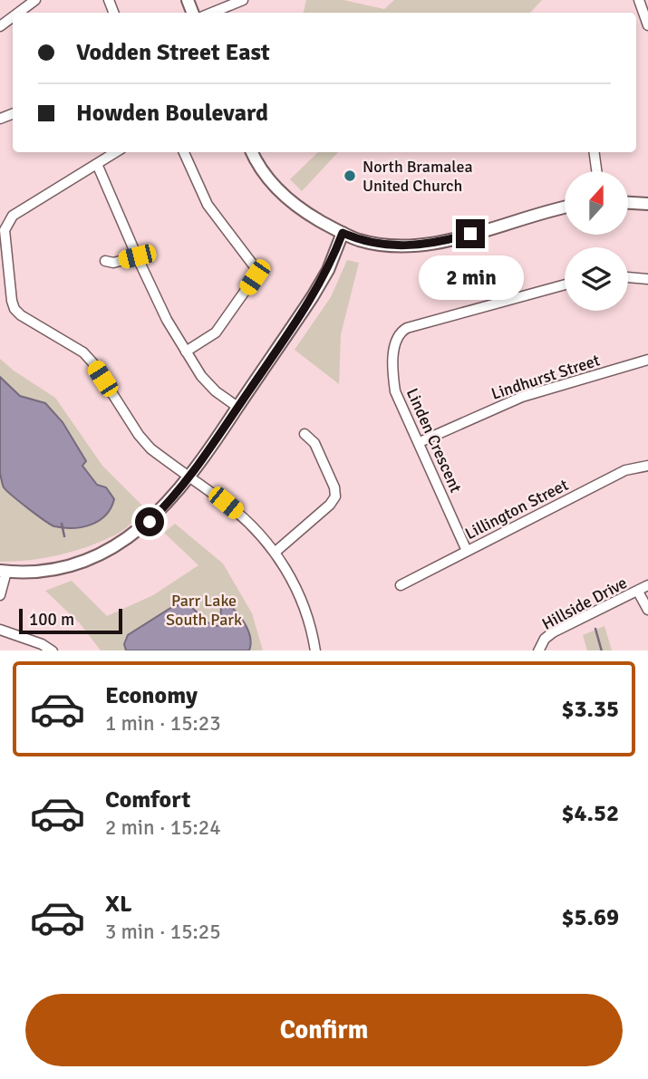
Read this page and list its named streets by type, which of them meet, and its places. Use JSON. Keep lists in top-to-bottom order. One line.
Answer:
{"streets":{"street":["Lindhurst Street","Linden Crescent","Lillington Street","Hillside Drive"]},"crossings":[["Lindhurst Street","Linden Crescent"],["Linden Crescent","Lillington Street"]],"parks":["Parr Lake South Park"],"places":["North Bramalea United Church"],"scale_bar":"100 m","north":"top","page":{"banner":["Vodden Street East","Howden Boulevard"],"bubble":"2 min","scale":"100 m","list":[{"name":"Economy","note":"1 min · 15:23","value":"$3.35"},{"name":"Comfort","note":"2 min · 15:24","value":"$4.52"},{"name":"XL","note":"3 min · 15:25","value":"$5.69"}],"buttons":"Confirm"}}
